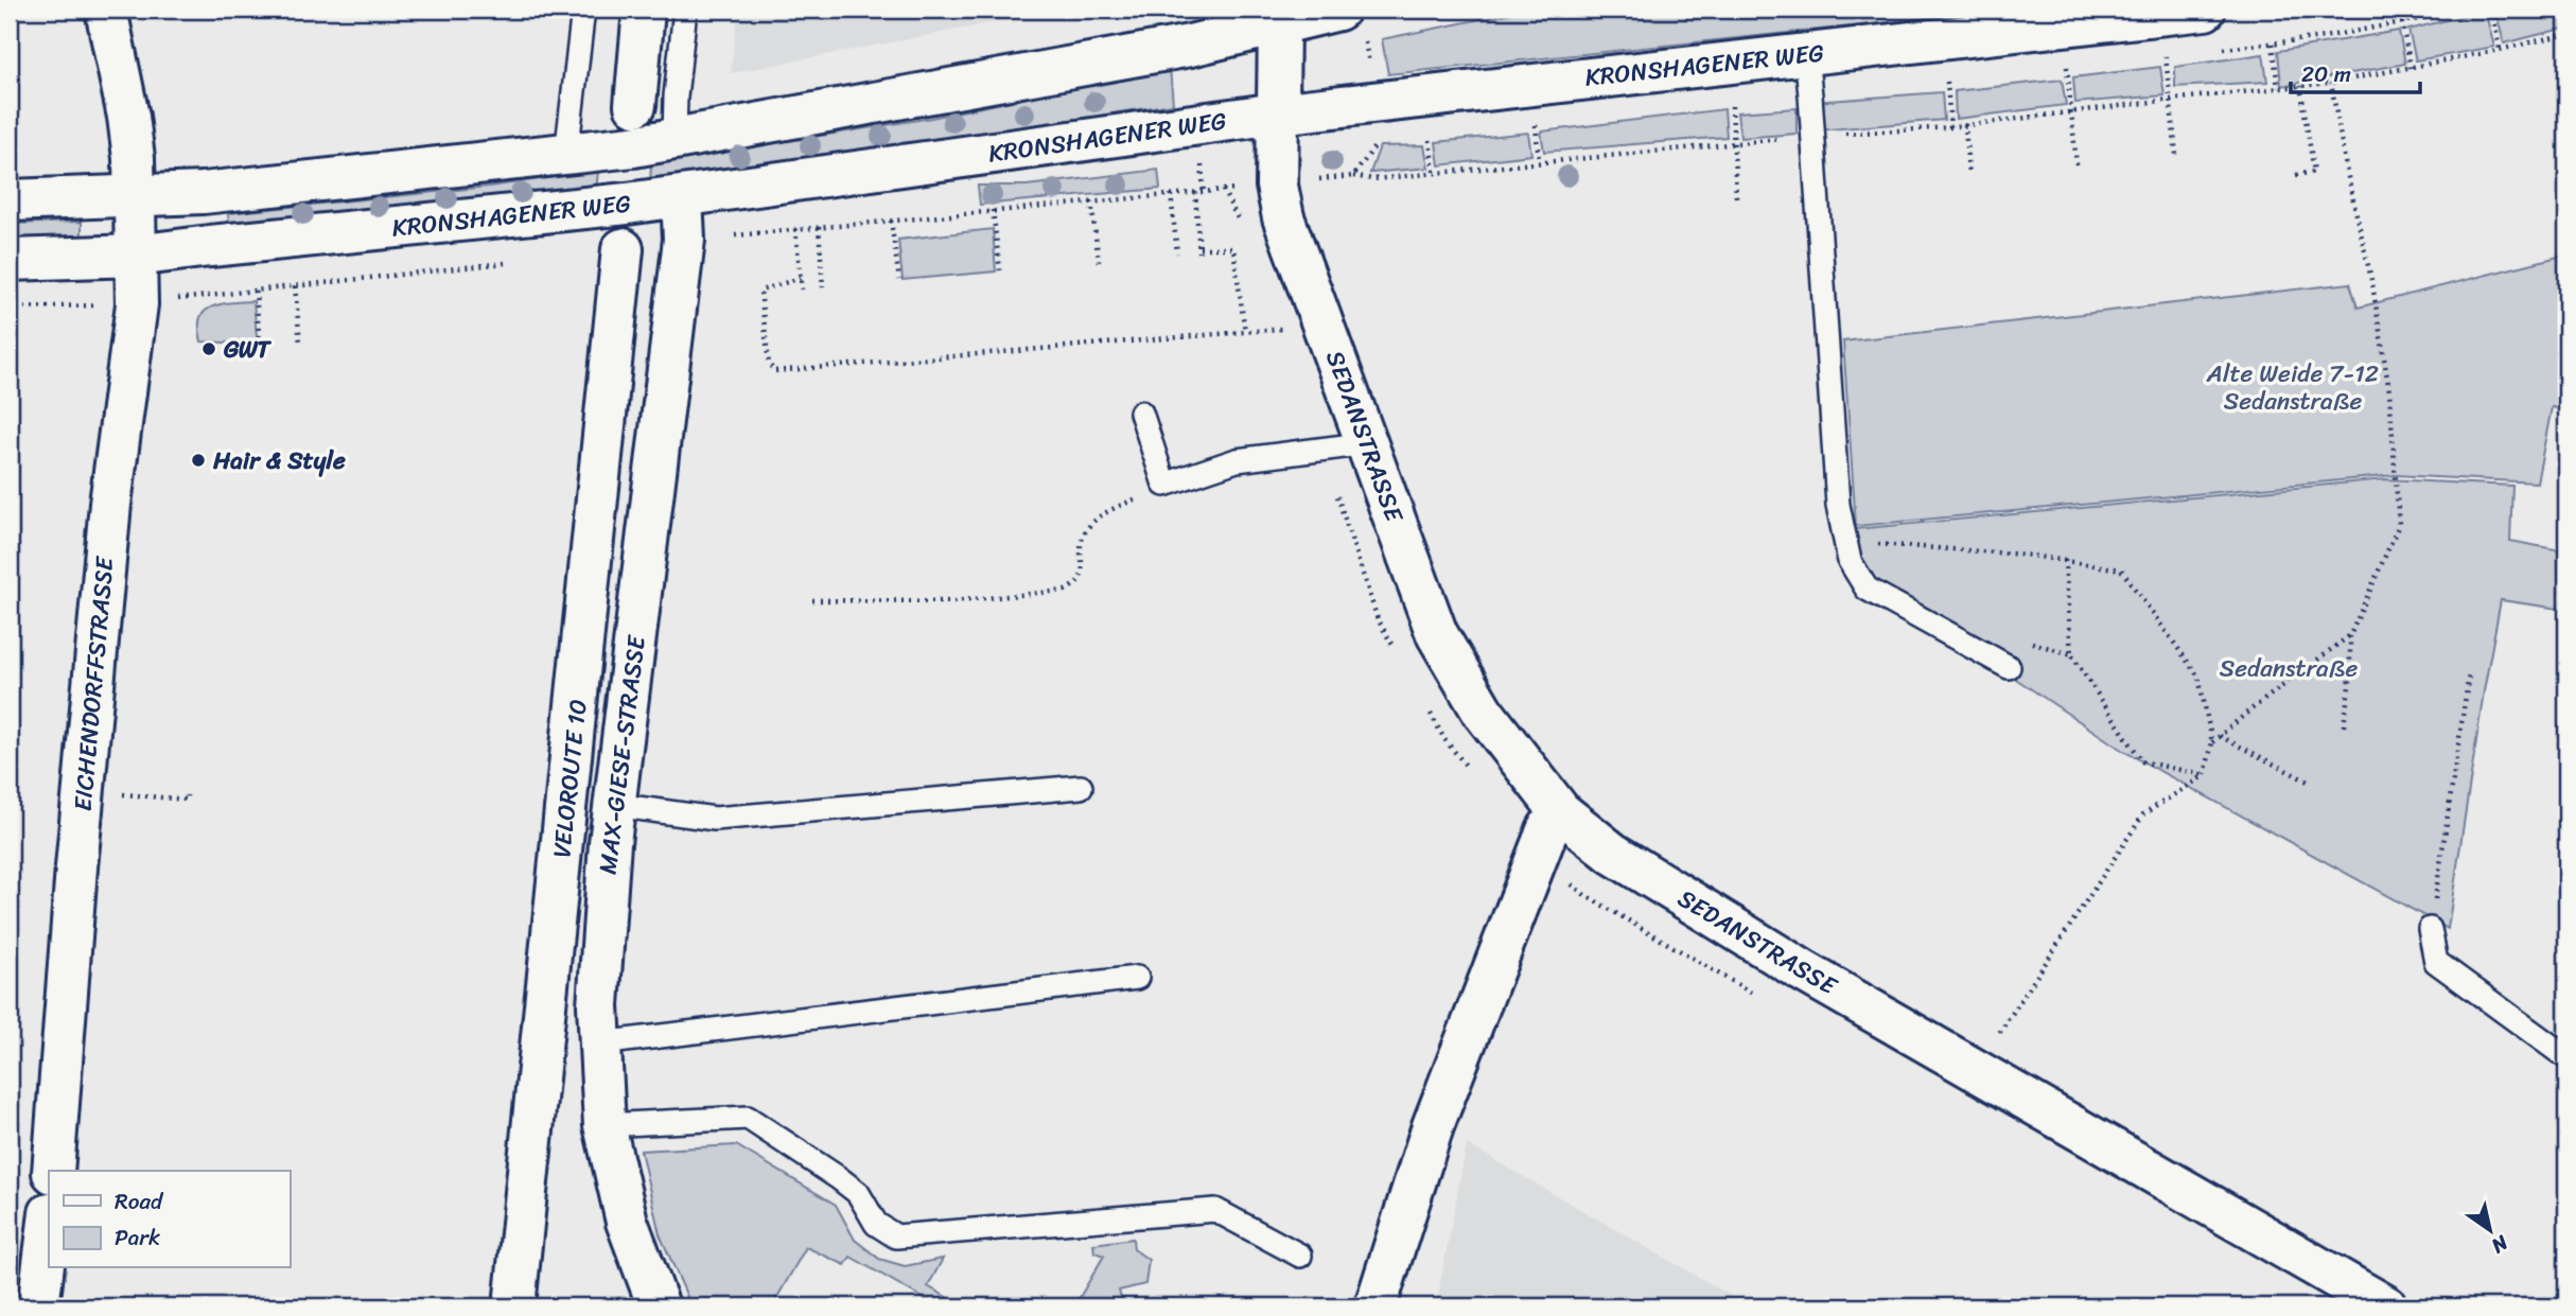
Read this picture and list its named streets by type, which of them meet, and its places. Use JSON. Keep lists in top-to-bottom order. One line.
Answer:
{"streets":{"street":["KRONSHAGENER WEG","SEDANSTRASSE","EICHENDORFFSTRASSE","MAX-GIESE-STRASSE","VELOROUTE 10"]},"crossings":[["KRONSHAGENER WEG","SEDANSTRASSE"],["KRONSHAGENER WEG","EICHENDORFFSTRASSE"],["KRONSHAGENER WEG","MAX-GIESE-STRASSE"]],"parks":["Alte Weide 7-12 Sedanstraße","Sedanstraße"],"places":["GWT","Hair & Style"],"legend":["Road","Park"],"scale_bar":"20 m","north":"bottom right"}
